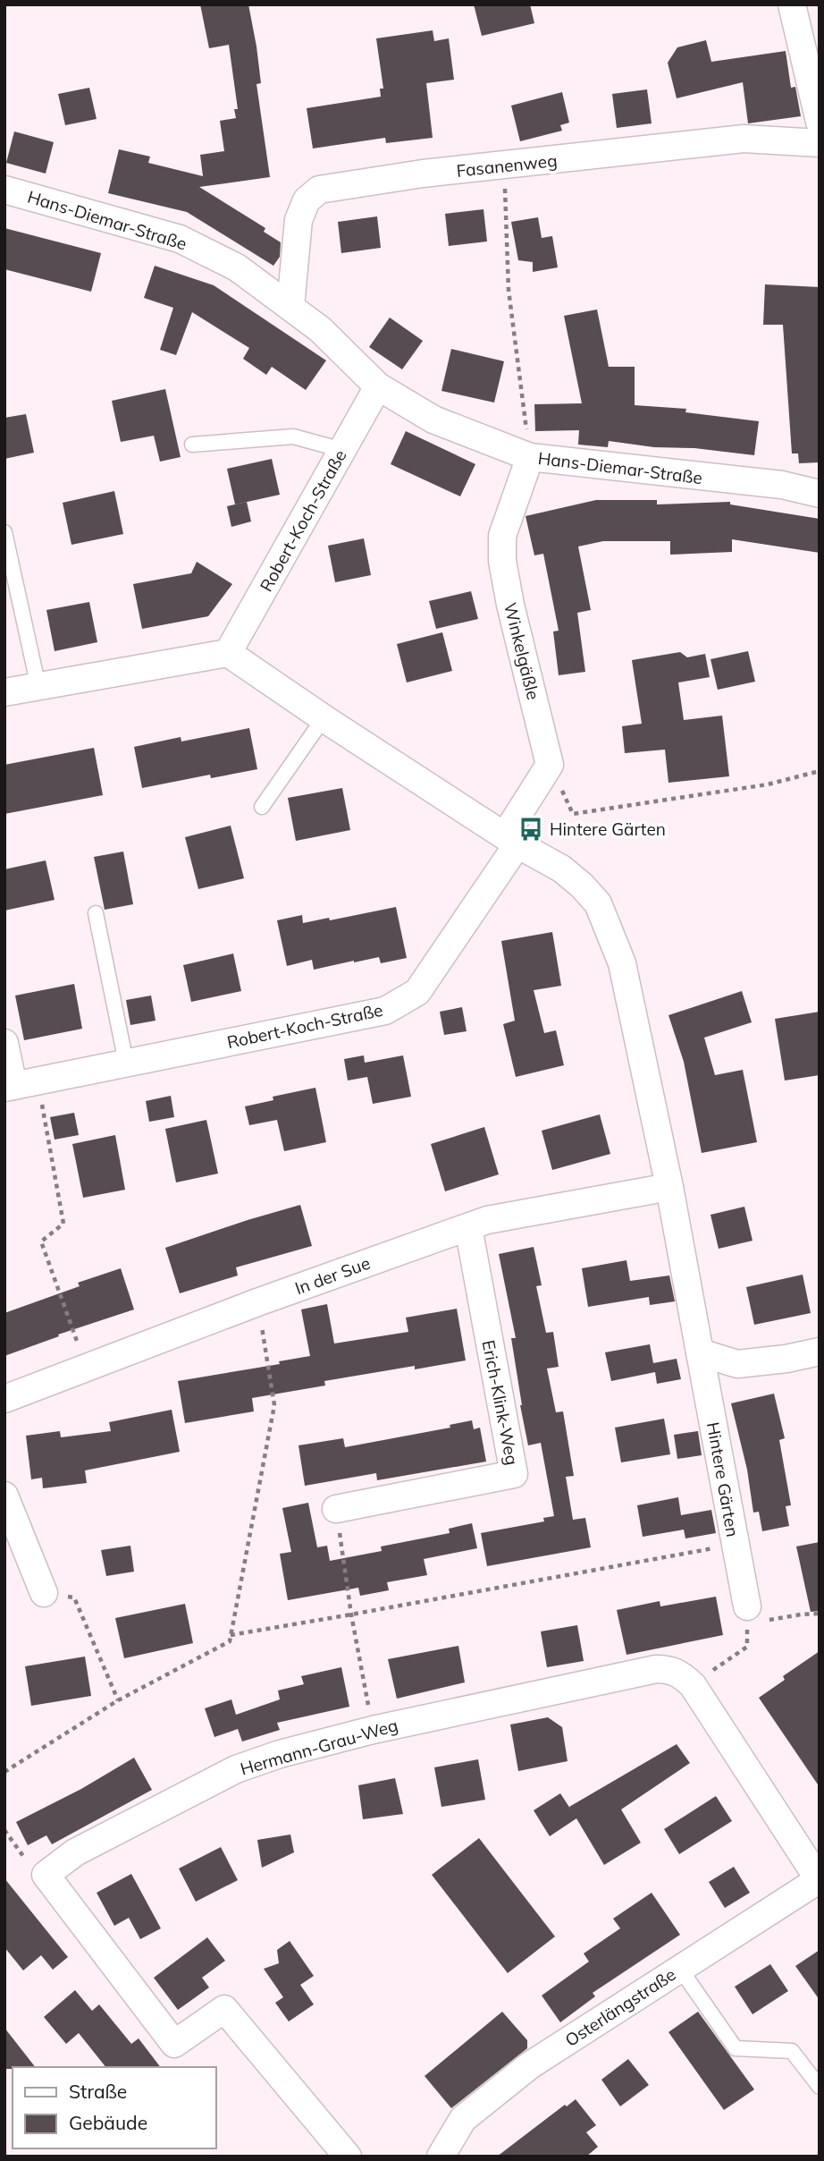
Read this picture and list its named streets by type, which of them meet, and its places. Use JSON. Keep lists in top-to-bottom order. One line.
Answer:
{"streets":{"street":["Fasanenweg","Hans-Diemar-Straße","Robert-Koch-Straße","Winkelgäßle","In der Sue","Erich-Klink-Weg","Hintere Gärten","Hermann-Grau-Weg","Osterlängstraße"]},"crossings":[["Fasanenweg","Hans-Diemar-Straße"],["Hans-Diemar-Straße","Robert-Koch-Straße"],["Hans-Diemar-Straße","Winkelgäßle"],["Robert-Koch-Straße","Hintere Gärten"],["In der Sue","Erich-Klink-Weg"],["In der Sue","Hintere Gärten"],["Hermann-Grau-Weg","Osterlängstraße"]],"places":{"bus stop":["Hintere Gärten"]},"legend":["Straße","Gebäude"]}
